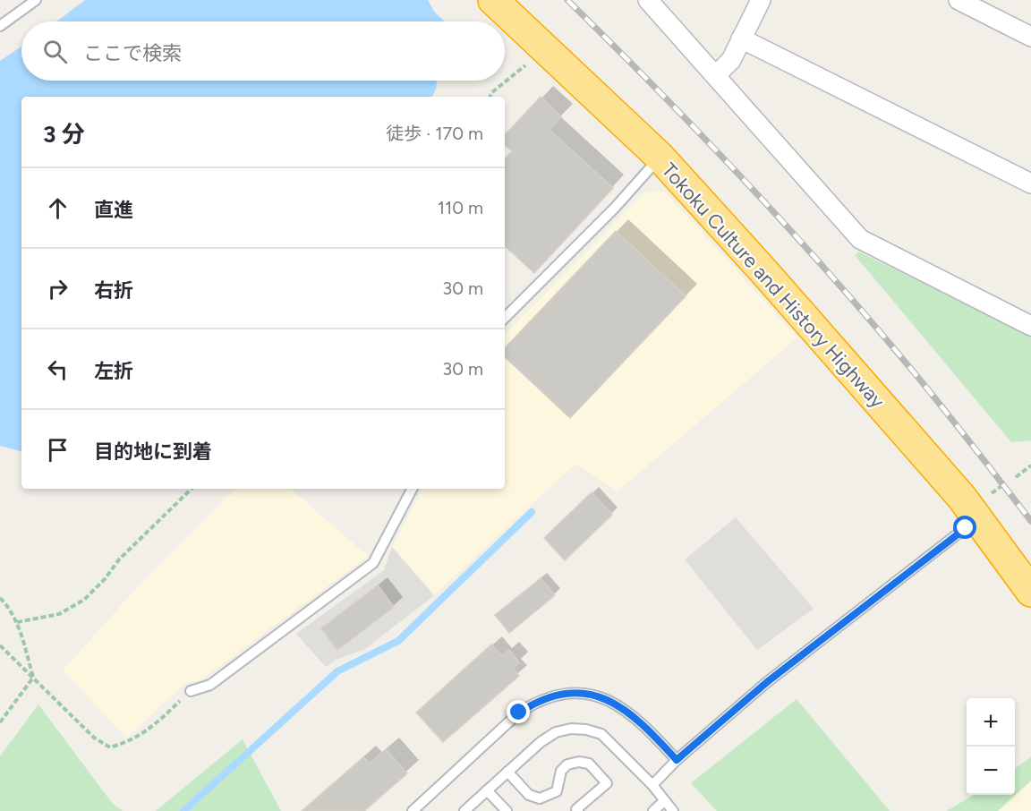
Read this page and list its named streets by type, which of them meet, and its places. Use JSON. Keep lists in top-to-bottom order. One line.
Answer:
{"streets":{"highway":["Tokoku Culture and History Highway"]},"page":{"search":"ここで検索","heading":["3 分","徒歩 · 170 m"],"list":[["直進","110 m"],["右折","30 m"],["左折","30 m"],"目的地に到着"],"map_buttons":["+","−"]}}
